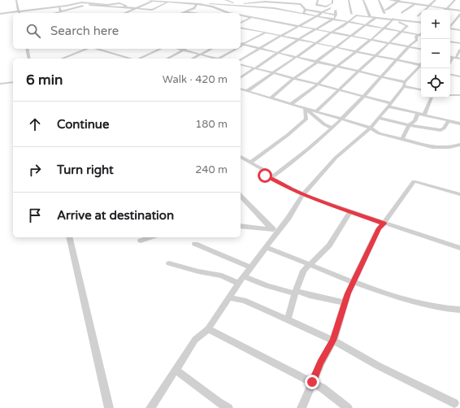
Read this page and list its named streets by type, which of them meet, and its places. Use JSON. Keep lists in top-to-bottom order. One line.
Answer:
{"page":{"map_buttons":["+","−"],"search":"Search here","heading":["6 min","Walk · 420 m"],"list":[["Continue","180 m"],["Turn right","240 m"],"Arrive at destination"]}}
